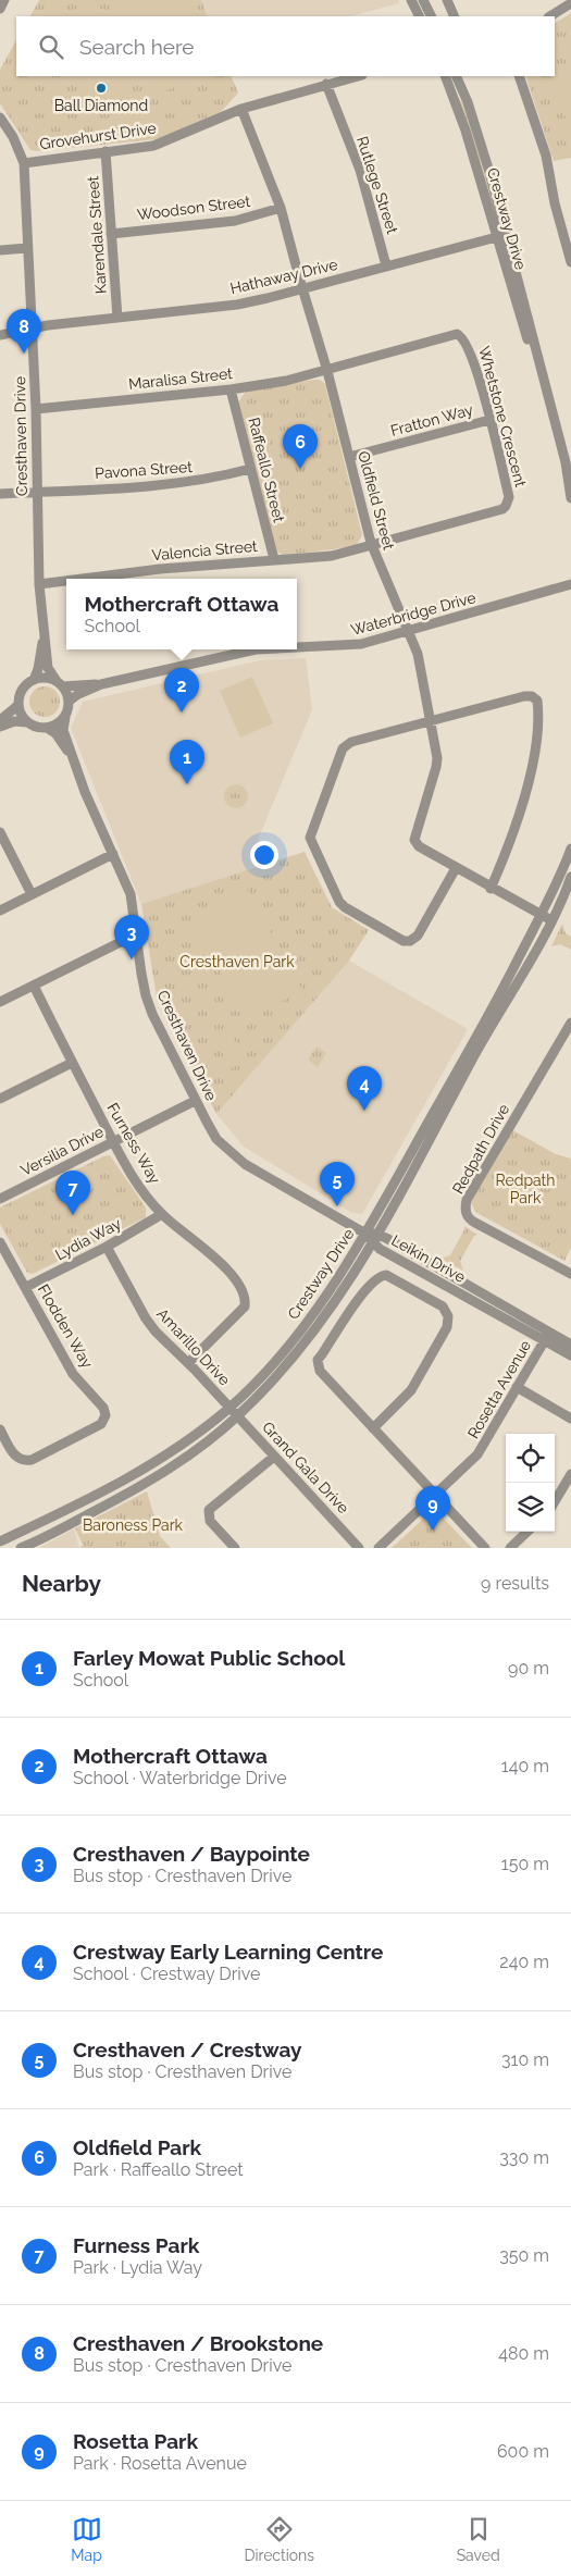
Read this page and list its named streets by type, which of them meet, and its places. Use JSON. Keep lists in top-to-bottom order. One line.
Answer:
{"streets":{"street":["Grovehurst Drive","Rutlege Street","Woodson Street","Crestway Drive","Karendale Street","Hathaway Drive","Maralisa Street","Whetstone Crescent","Fratton Way","Cresthaven Drive","Pavona Street","Raffeallo Street","Oldfield Street","Valencia Street","Waterbridge Drive","Furness Way","Redpath Drive","Versilia Drive","Lydia Way","Leikin Drive","Flodden Way","Amarillo Drive","Rosetta Avenue","Grand Gala Drive"]},"crossings":[["Grovehurst Drive","Rutlege Street"],["Grovehurst Drive","Karendale Street"],["Grovehurst Drive","Cresthaven Drive"],["Grovehurst Drive","Oldfield Street"],["Rutlege Street","Hathaway Drive"],["Woodson Street","Karendale Street"],["Woodson Street","Oldfield Street"],["Crestway Drive","Hathaway Drive"],["Crestway Drive","Cresthaven Drive"],["Crestway Drive","Oldfield Street"],["Crestway Drive","Leikin Drive"],["Crestway Drive","Amarillo Drive"],["Crestway Drive","Grand Gala Drive"],["Karendale Street","Hathaway Drive"],["Hathaway Drive","Cresthaven Drive"],["Hathaway Drive","Oldfield Street"],["Maralisa Street","Whetstone Crescent"],["Maralisa Street","Cresthaven Drive"],["Maralisa Street","Raffeallo Street"],["Maralisa Street","Oldfield Street"],["Whetstone Crescent","Fratton Way"],["Whetstone Crescent","Oldfield Street"],["Whetstone Crescent","Valencia Street"],["Fratton Way","Oldfield Street"],["Cresthaven Drive","Pavona Street"],["Cresthaven Drive","Valencia Street"],["Cresthaven Drive","Waterbridge Drive"],["Cresthaven Drive","Versilia Drive"],["Cresthaven Drive","Leikin Drive"],["Pavona Street","Raffeallo Street"],["Raffeallo Street","Valencia Street"],["Oldfield Street","Valencia Street"],["Oldfield Street","Waterbridge Drive"],["Furness Way","Versilia Drive"],["Furness Way","Lydia Way"],["Furness Way","Amarillo Drive"],["Lydia Way","Flodden Way"],["Lydia Way","Amarillo Drive"],["Leikin Drive","Rosetta Avenue"],["Amarillo Drive","Grand Gala Drive"]],"parks":["Cresthaven Park","Redpath Park","Baroness Park"],"places":["Ball Diamond"],"page":{"search":"Search here","pins":["8","6","2","1","3","4","5","7","9"],"popup":["Mothercraft Ottawa","School"],"heading":["Nearby","9 results"],"list":[{"mark":"1","name":"Farley Mowat Public School","note":"School","value":"90 m"},{"mark":"2","name":"Mothercraft Ottawa","note":"School · Waterbridge Drive","value":"140 m"},{"mark":"3","name":"Cresthaven / Baypointe","note":"Bus stop · Cresthaven Drive","value":"150 m"},{"mark":"4","name":"Crestway Early Learning Centre","note":"School · Crestway Drive","value":"240 m"},{"mark":"5","name":"Cresthaven / Crestway","note":"Bus stop · Cresthaven Drive","value":"310 m"},{"mark":"6","name":"Oldfield Park","note":"Park · Raffeallo Street","value":"330 m"},{"mark":"7","name":"Furness Park","note":"Park · Lydia Way","value":"350 m"},{"mark":"8","name":"Cresthaven / Brookstone","note":"Bus stop · Cresthaven Drive","value":"480 m"},{"mark":"9","name":"Rosetta Park","note":"Park · Rosetta Avenue","value":"600 m"}],"nav":["Map","Directions","Saved"]}}
